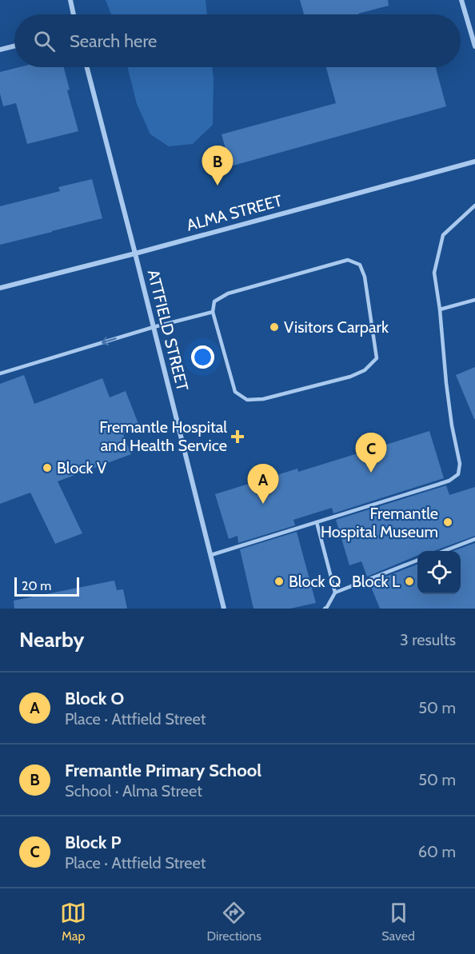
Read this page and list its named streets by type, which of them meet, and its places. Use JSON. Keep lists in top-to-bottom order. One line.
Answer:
{"streets":{"street":["ALMA STREET","ATTFIELD STREET"]},"crossings":[["ALMA STREET","ATTFIELD STREET"]],"places":{"other":["Visitors Carpark","Block V","Fremantle Hospital Museum","Block Q","Block L"],"health":["Fremantle Hospital and Health Service"]},"scale_bar":"20 m","page":{"search":"Search here","pins":["B","C","A"],"scale":"20 m","heading":["Nearby","3 results"],"list":[{"mark":"A","name":"Block O","note":"Place · Attfield Street","value":"50 m"},{"mark":"B","name":"Fremantle Primary School","note":"School · Alma Street","value":"50 m"},{"mark":"C","name":"Block P","note":"Place · Attfield Street","value":"60 m"}],"nav":["Map","Directions","Saved"]}}
